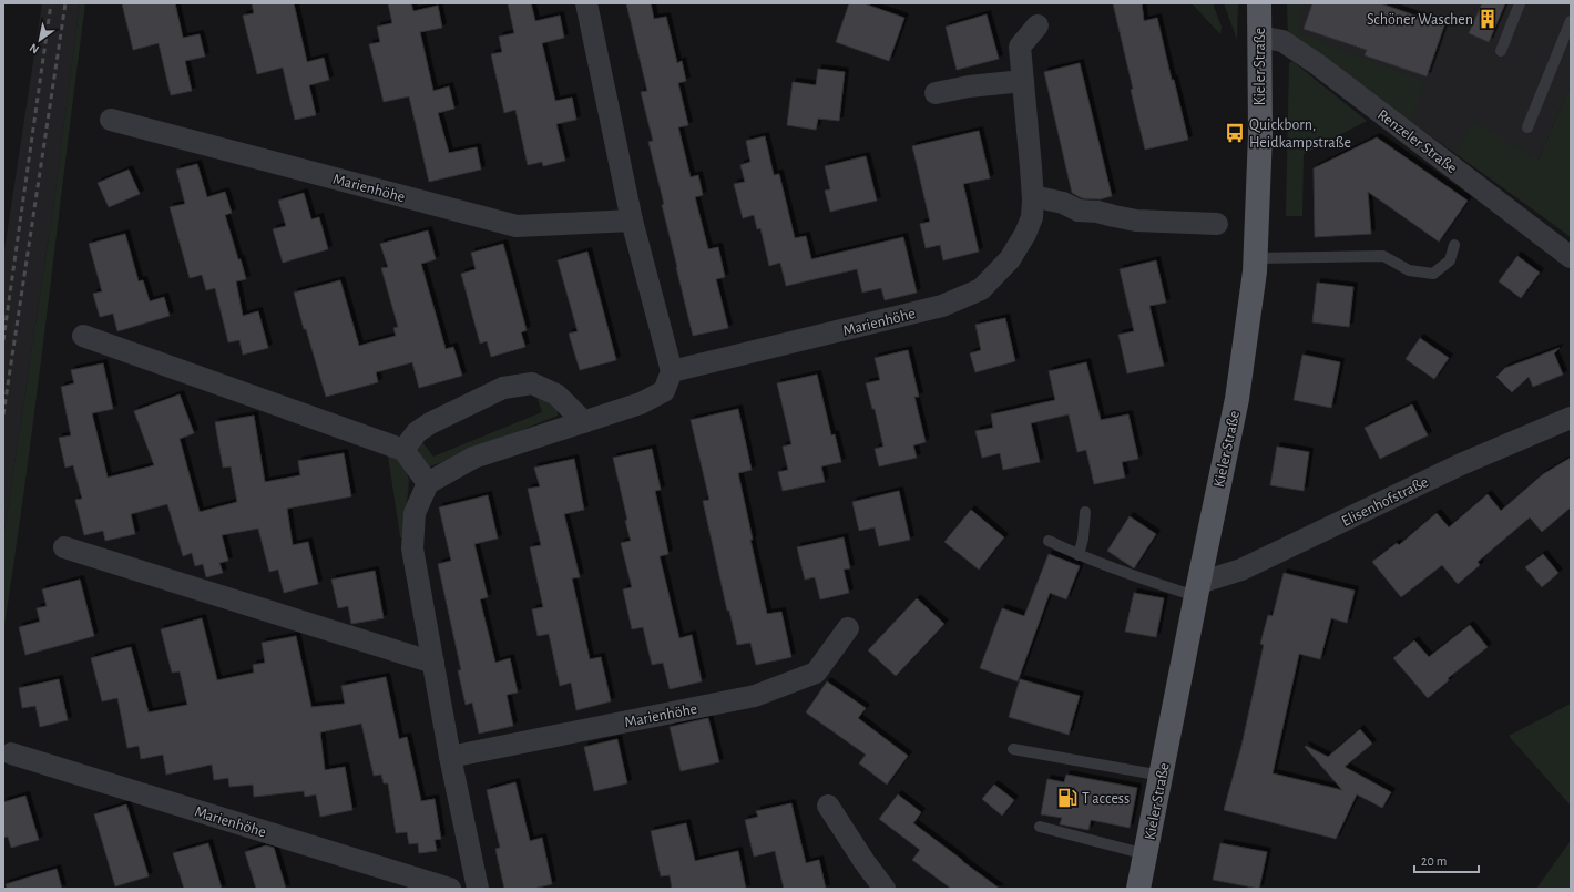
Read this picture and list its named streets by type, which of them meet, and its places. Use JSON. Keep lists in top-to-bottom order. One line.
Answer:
{"streets":{"main road":["Kieler Straße"],"street":["Renzeler Straße","Marienhöhe","Elisenhofstraße"]},"crossings":[["Kieler Straße","Renzeler Straße"],["Kieler Straße","Elisenhofstraße"]],"places":{"building":["Schöner Waschen"],"bus stop":["Quickborn, Heidkampstraße"],"fuel station":["T access"]},"scale_bar":"20 m","north":"bottom left"}
